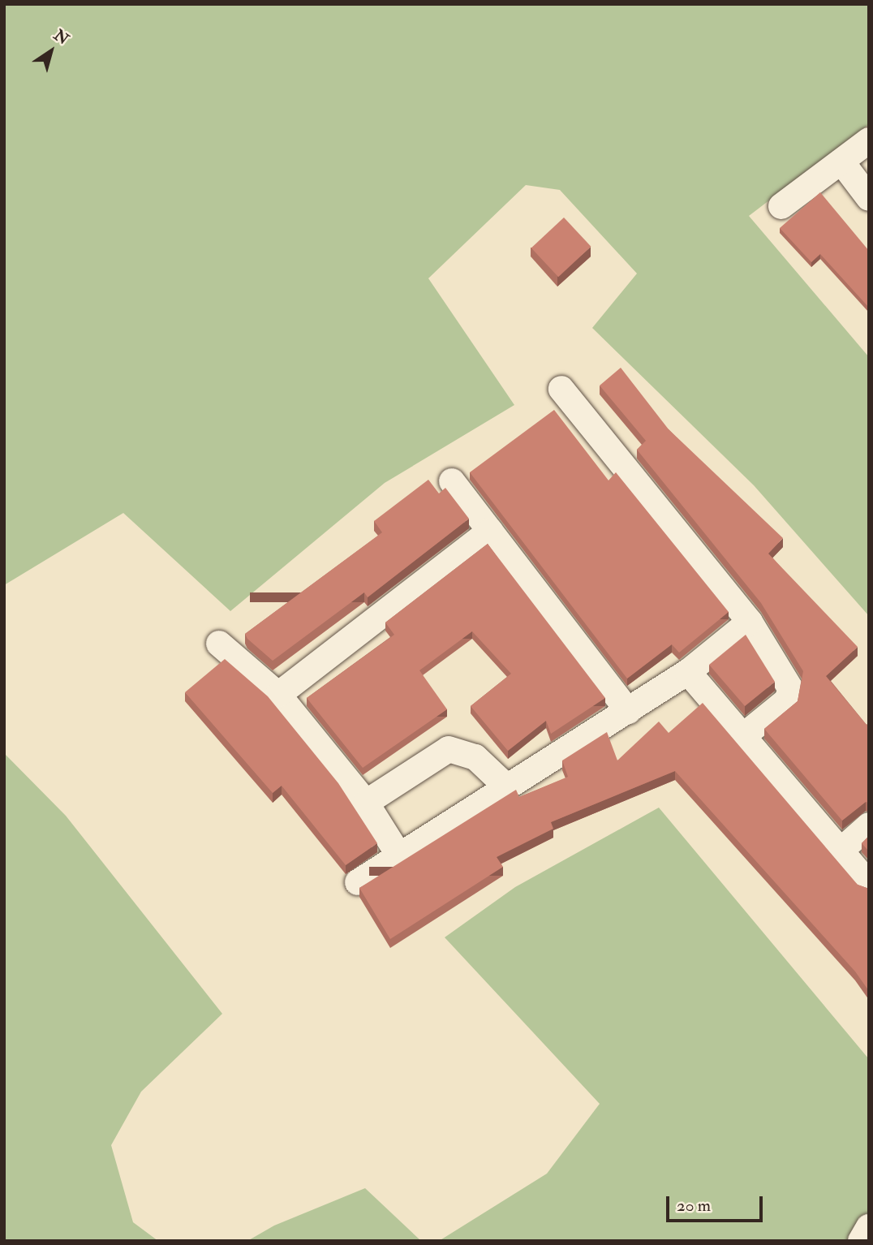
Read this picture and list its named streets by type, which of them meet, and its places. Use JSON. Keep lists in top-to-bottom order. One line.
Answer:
{"scale_bar":"20 m","north":"top right"}
